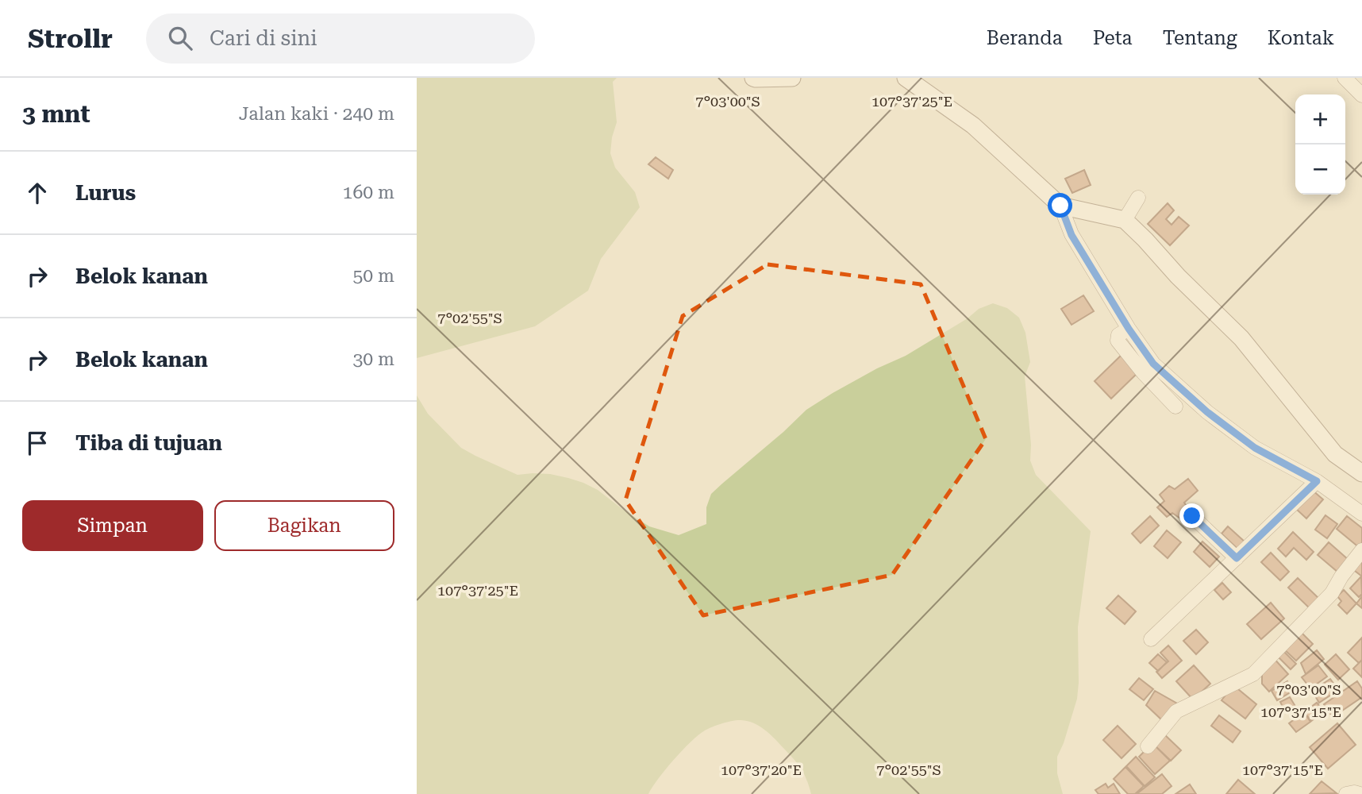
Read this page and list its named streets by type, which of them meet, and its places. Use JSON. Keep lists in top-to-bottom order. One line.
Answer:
{"page":{"header":"Strollr","search":"Cari di sini","nav":["Beranda","Peta","Tentang","Kontak"],"heading":["3 mnt","Jalan kaki · 240 m"],"map_buttons":["+","−"],"list":[["Lurus","160 m"],["Belok kanan","50 m"],["Belok kanan","30 m"],"Tiba di tujuan"],"buttons":["Simpan","Bagikan"]},"coordinates":["7°03'00\"S","107°37'25\"E","7°02'55\"S","107°37'15\"E","107°37'20\"E"]}
